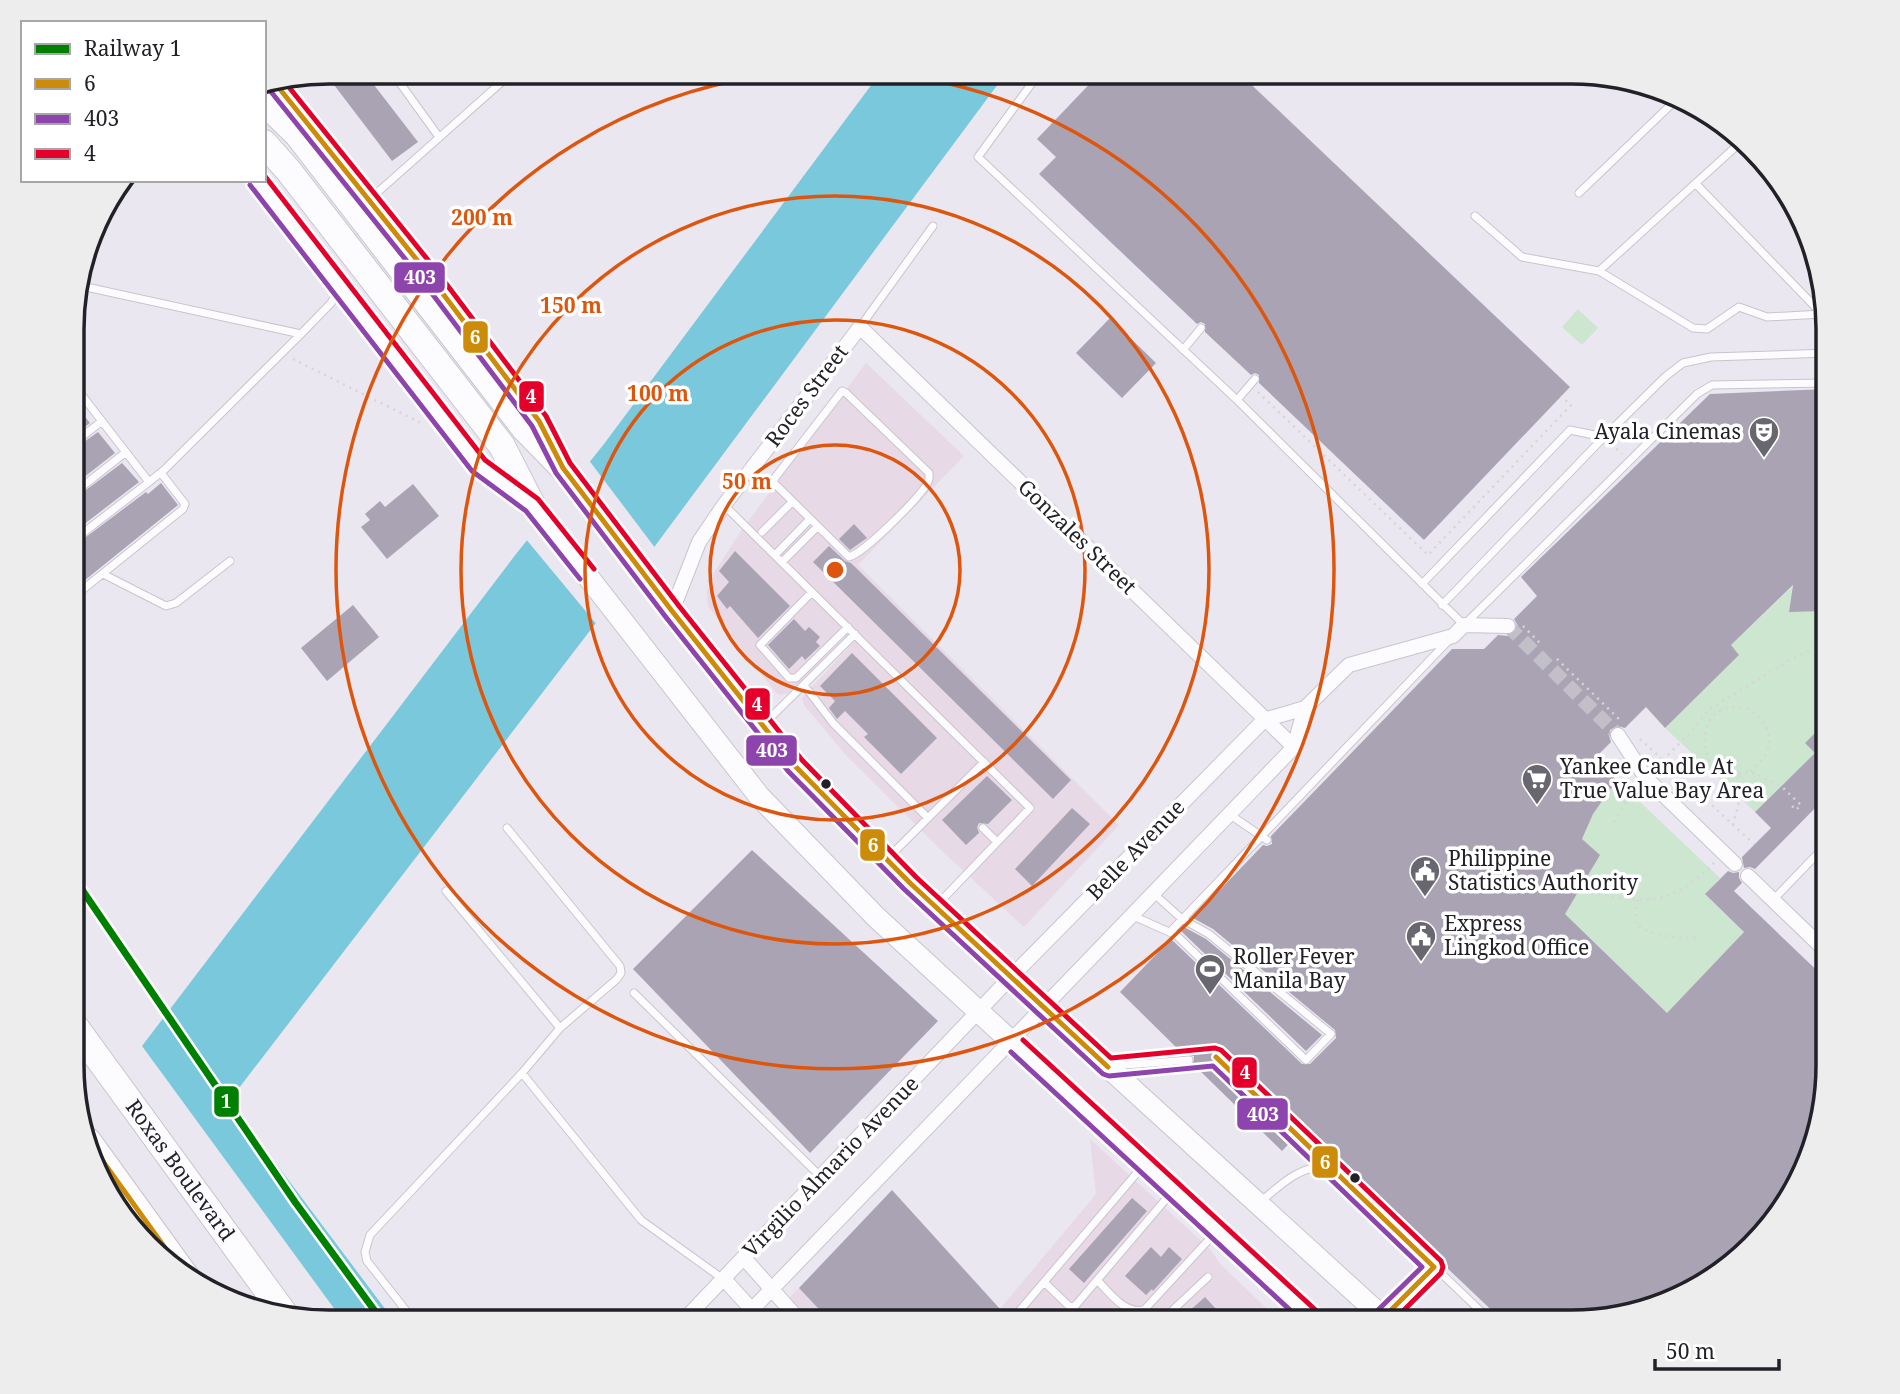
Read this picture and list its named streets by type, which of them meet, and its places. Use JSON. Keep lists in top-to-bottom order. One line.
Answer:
{"streets":{"highway":["Roxas Boulevard"],"street":["Roces Street","Gonzales Street","Belle Avenue","Virgilio Almario Avenue"]},"crossings":[["Roces Street","Gonzales Street"],["Gonzales Street","Belle Avenue"],["Belle Avenue","Virgilio Almario Avenue"]],"places":{"theatre":["Ayala Cinemas"],"supermarket":["Yankee Candle At True Value Bay Area"],"public building":["Philippine Statistics Authority","Express Lingkod Office"],"sports":["Roller Fever Manila Bay"]},"lines":["transit line 4","transit line 6","transit line 403","rail line 1"],"legend":["Railway 1","6","403","4"],"scale_bar":"50 m","rings":["200 m","150 m","100 m","50 m"]}
